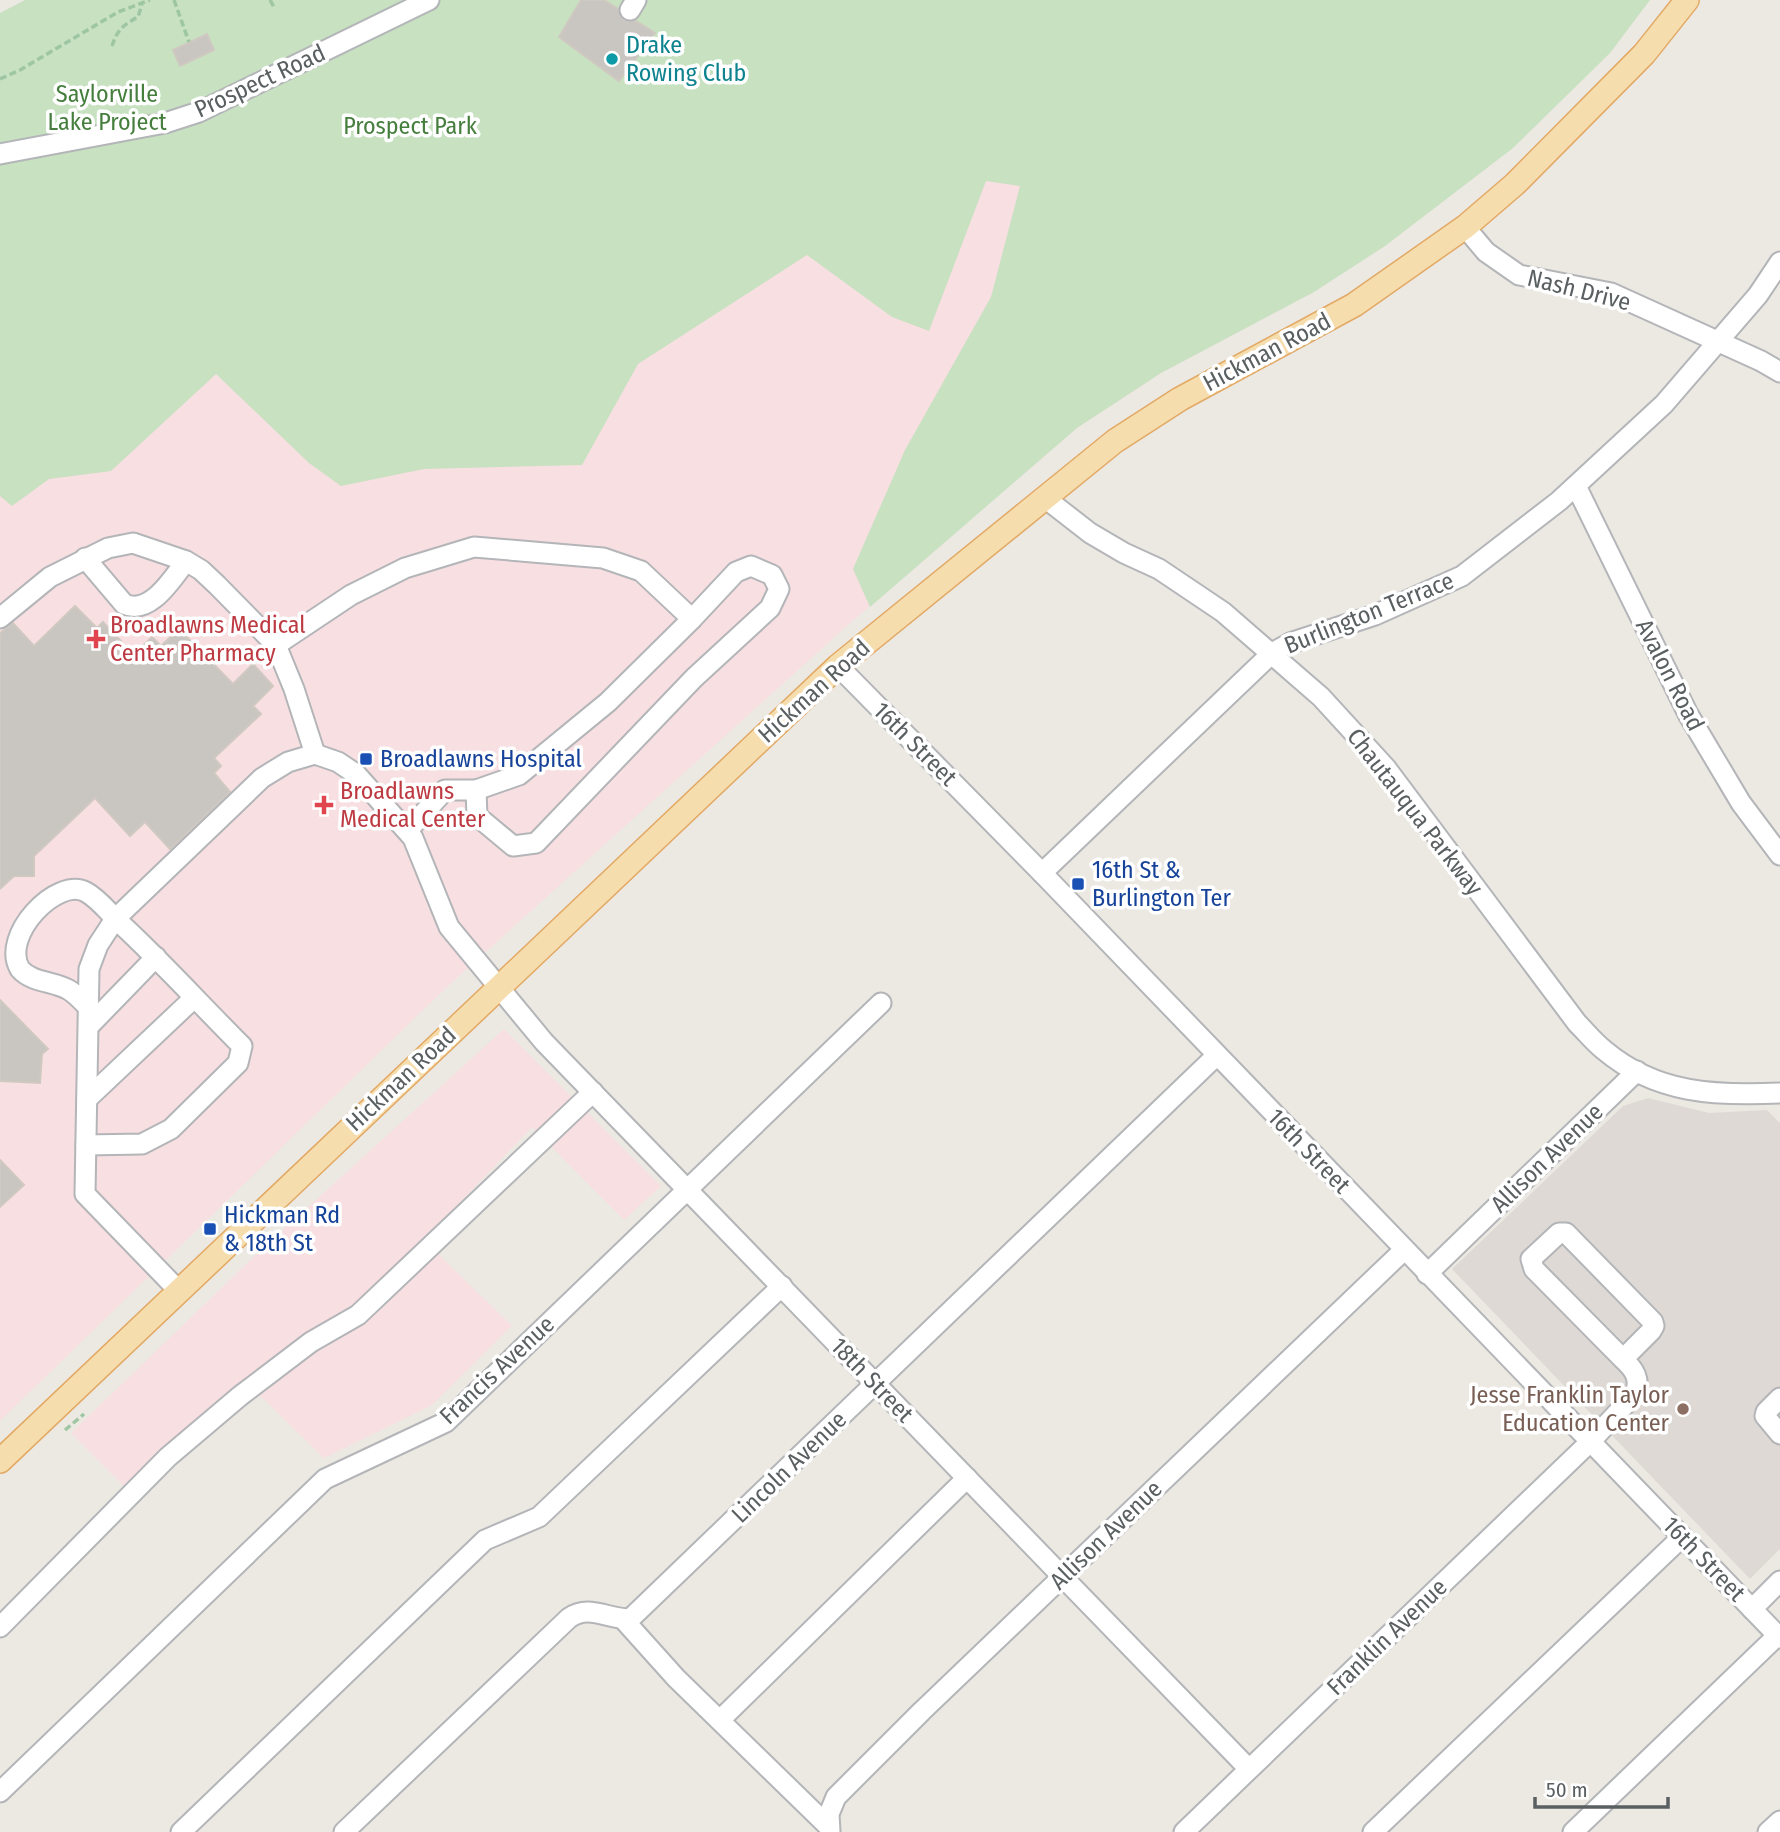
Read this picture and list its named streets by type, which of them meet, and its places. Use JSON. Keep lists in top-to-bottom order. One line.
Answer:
{"streets":{"main road":["Hickman Road"],"street":["Prospect Road","Nash Drive","Burlington Terrace","Avalon Road","16th Street","Chautauqua Parkway","Allison Avenue","Francis Avenue","18th Street","Lincoln Avenue","Franklin Avenue"]},"crossings":[["Nash Drive","Hickman Road"],["Nash Drive","Burlington Terrace"],["Hickman Road","16th Street"],["Hickman Road","Chautauqua Parkway"],["Hickman Road","18th Street"],["Burlington Terrace","Avalon Road"],["Burlington Terrace","16th Street"],["Burlington Terrace","Chautauqua Parkway"],["16th Street","Allison Avenue"],["16th Street","Lincoln Avenue"],["16th Street","Franklin Avenue"],["Chautauqua Parkway","Allison Avenue"],["Allison Avenue","18th Street"],["Francis Avenue","18th Street"],["18th Street","Lincoln Avenue"],["18th Street","Franklin Avenue"]],"parks":["Saylorville Lake Project","Prospect Park"],"places":{"other":["Drake Rowing Club","Jesse Franklin Taylor Education Center"],"health":["Broadlawns Medical Center Pharmacy","Broadlawns Medical Center"],"transit":["Broadlawns Hospital","16th St & Burlington Ter","Hickman Rd & 18th St"]},"scale_bar":"50 m"}
